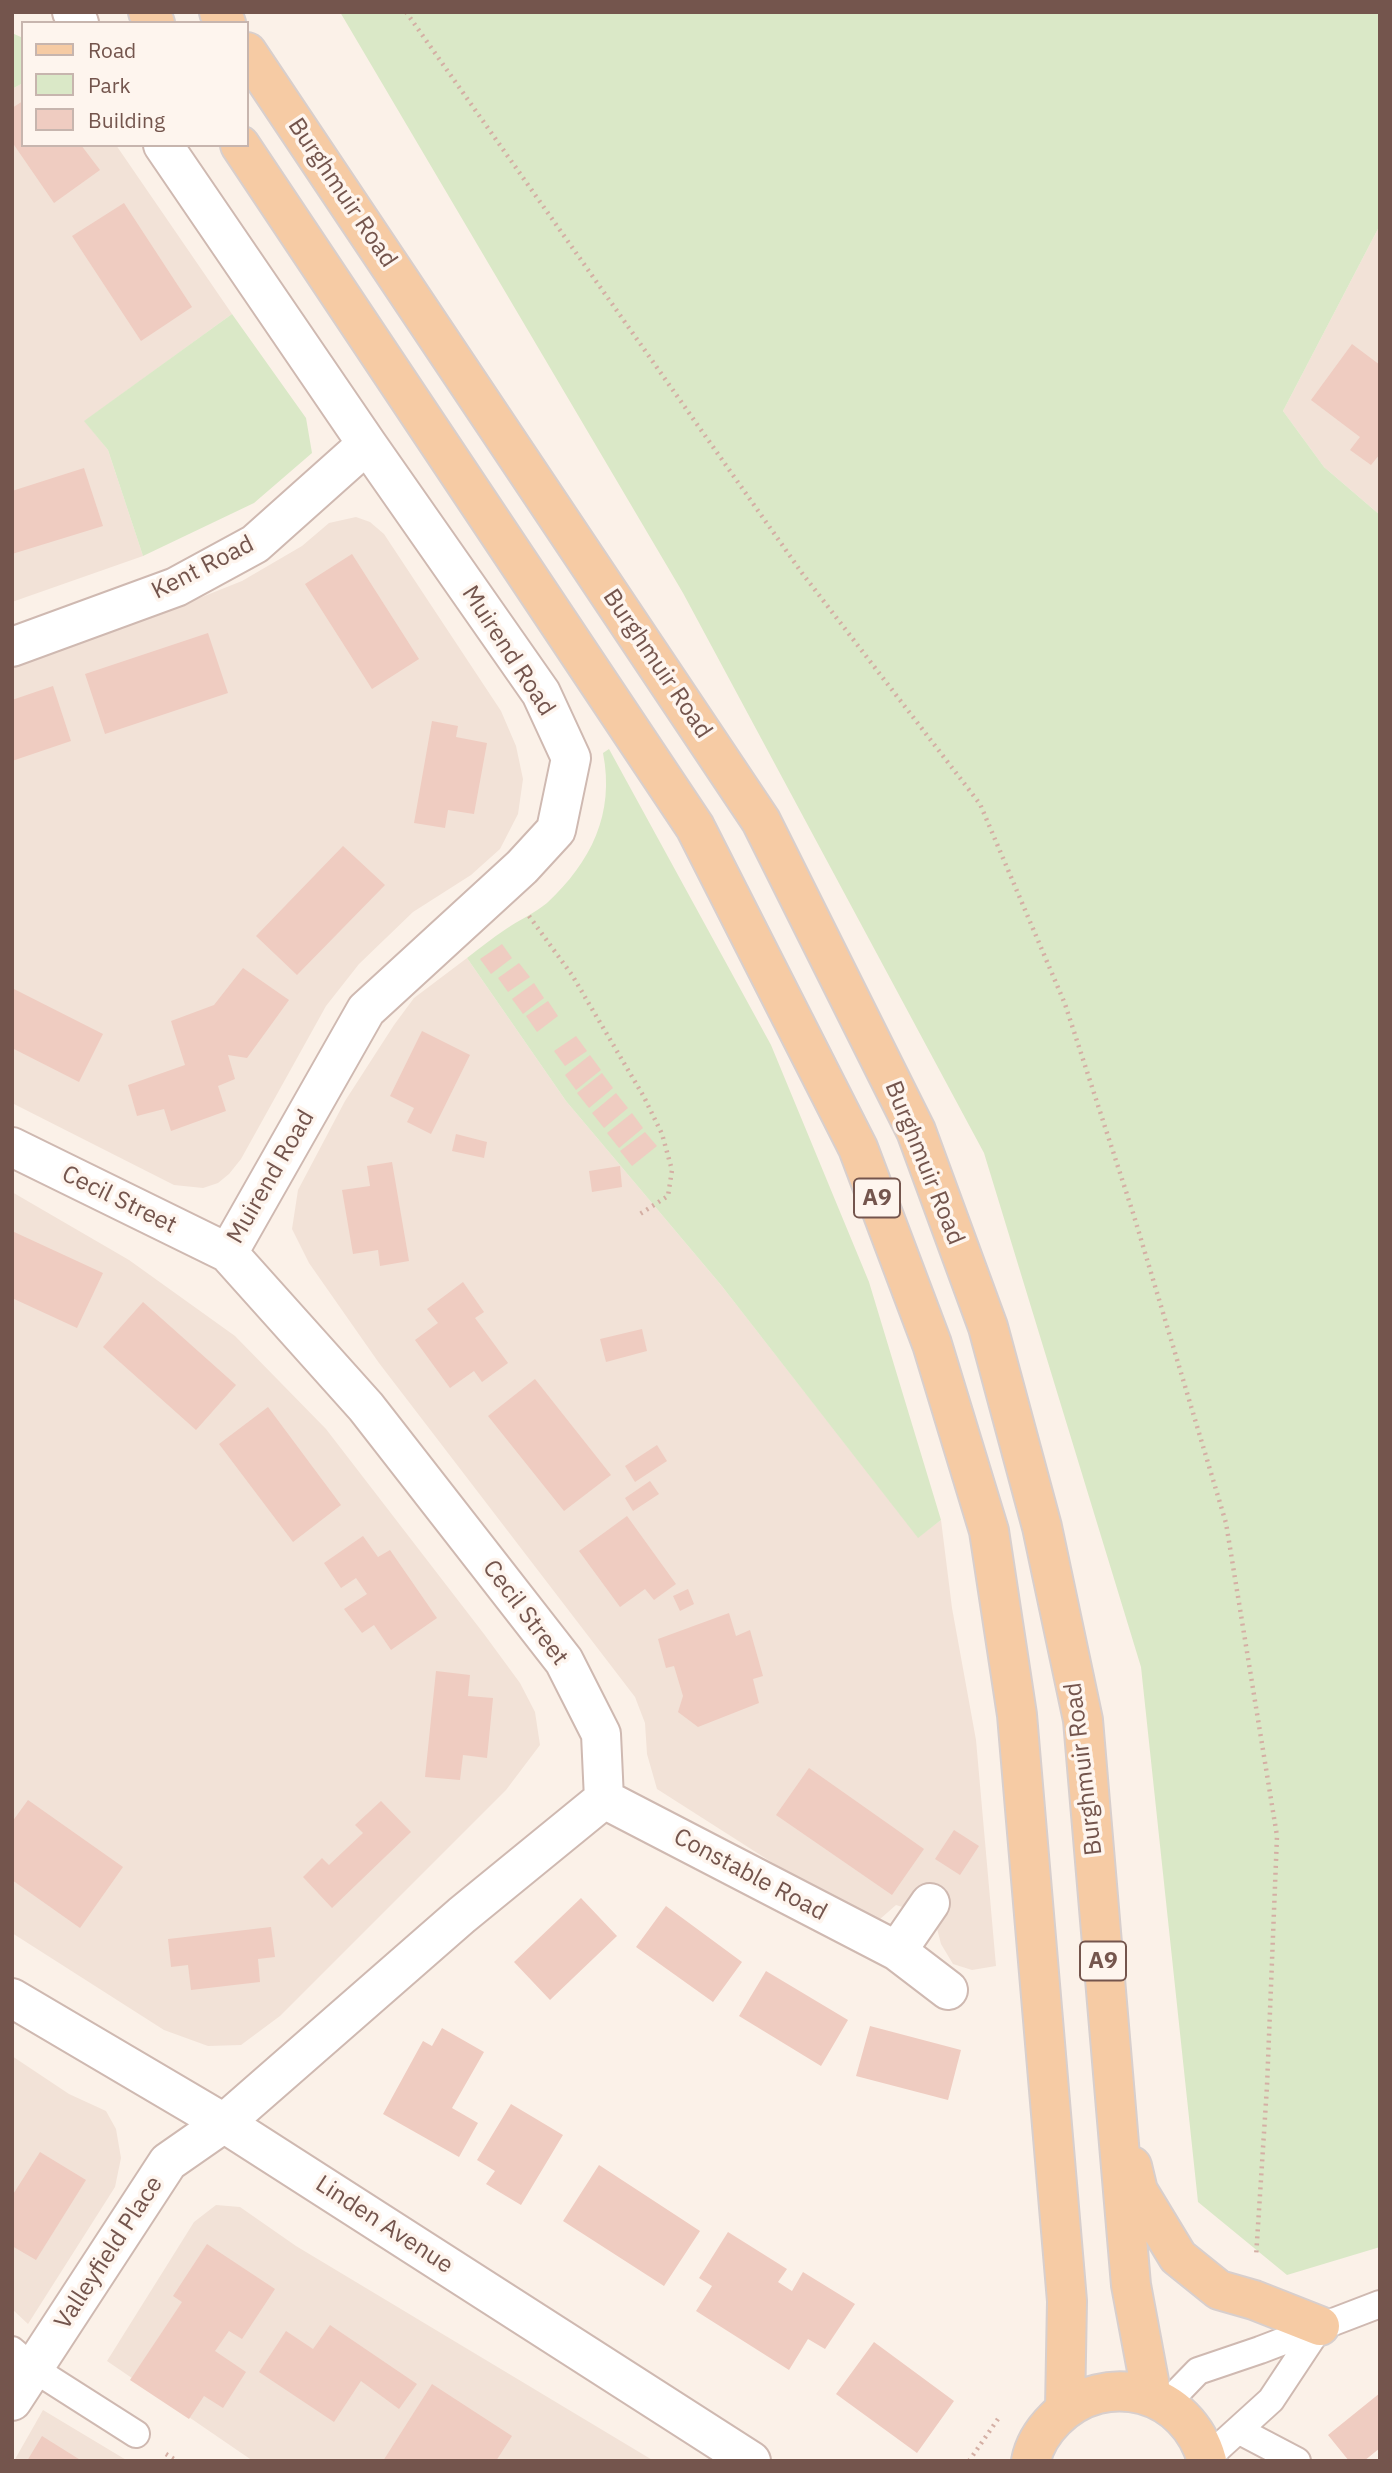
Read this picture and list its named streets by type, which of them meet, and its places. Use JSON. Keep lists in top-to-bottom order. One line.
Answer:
{"streets":{"main road":["Burghmuir Road","A9"],"street":["Kent Road","Muirend Road","Cecil Street","Constable Road","Linden Avenue","Valleyfield Place"]},"crossings":[["Kent Road","Muirend Road"],["Muirend Road","Cecil Street"],["Cecil Street","Constable Road"],["Linden Avenue","Valleyfield Place"]],"legend":["Road","Park","Building"]}
